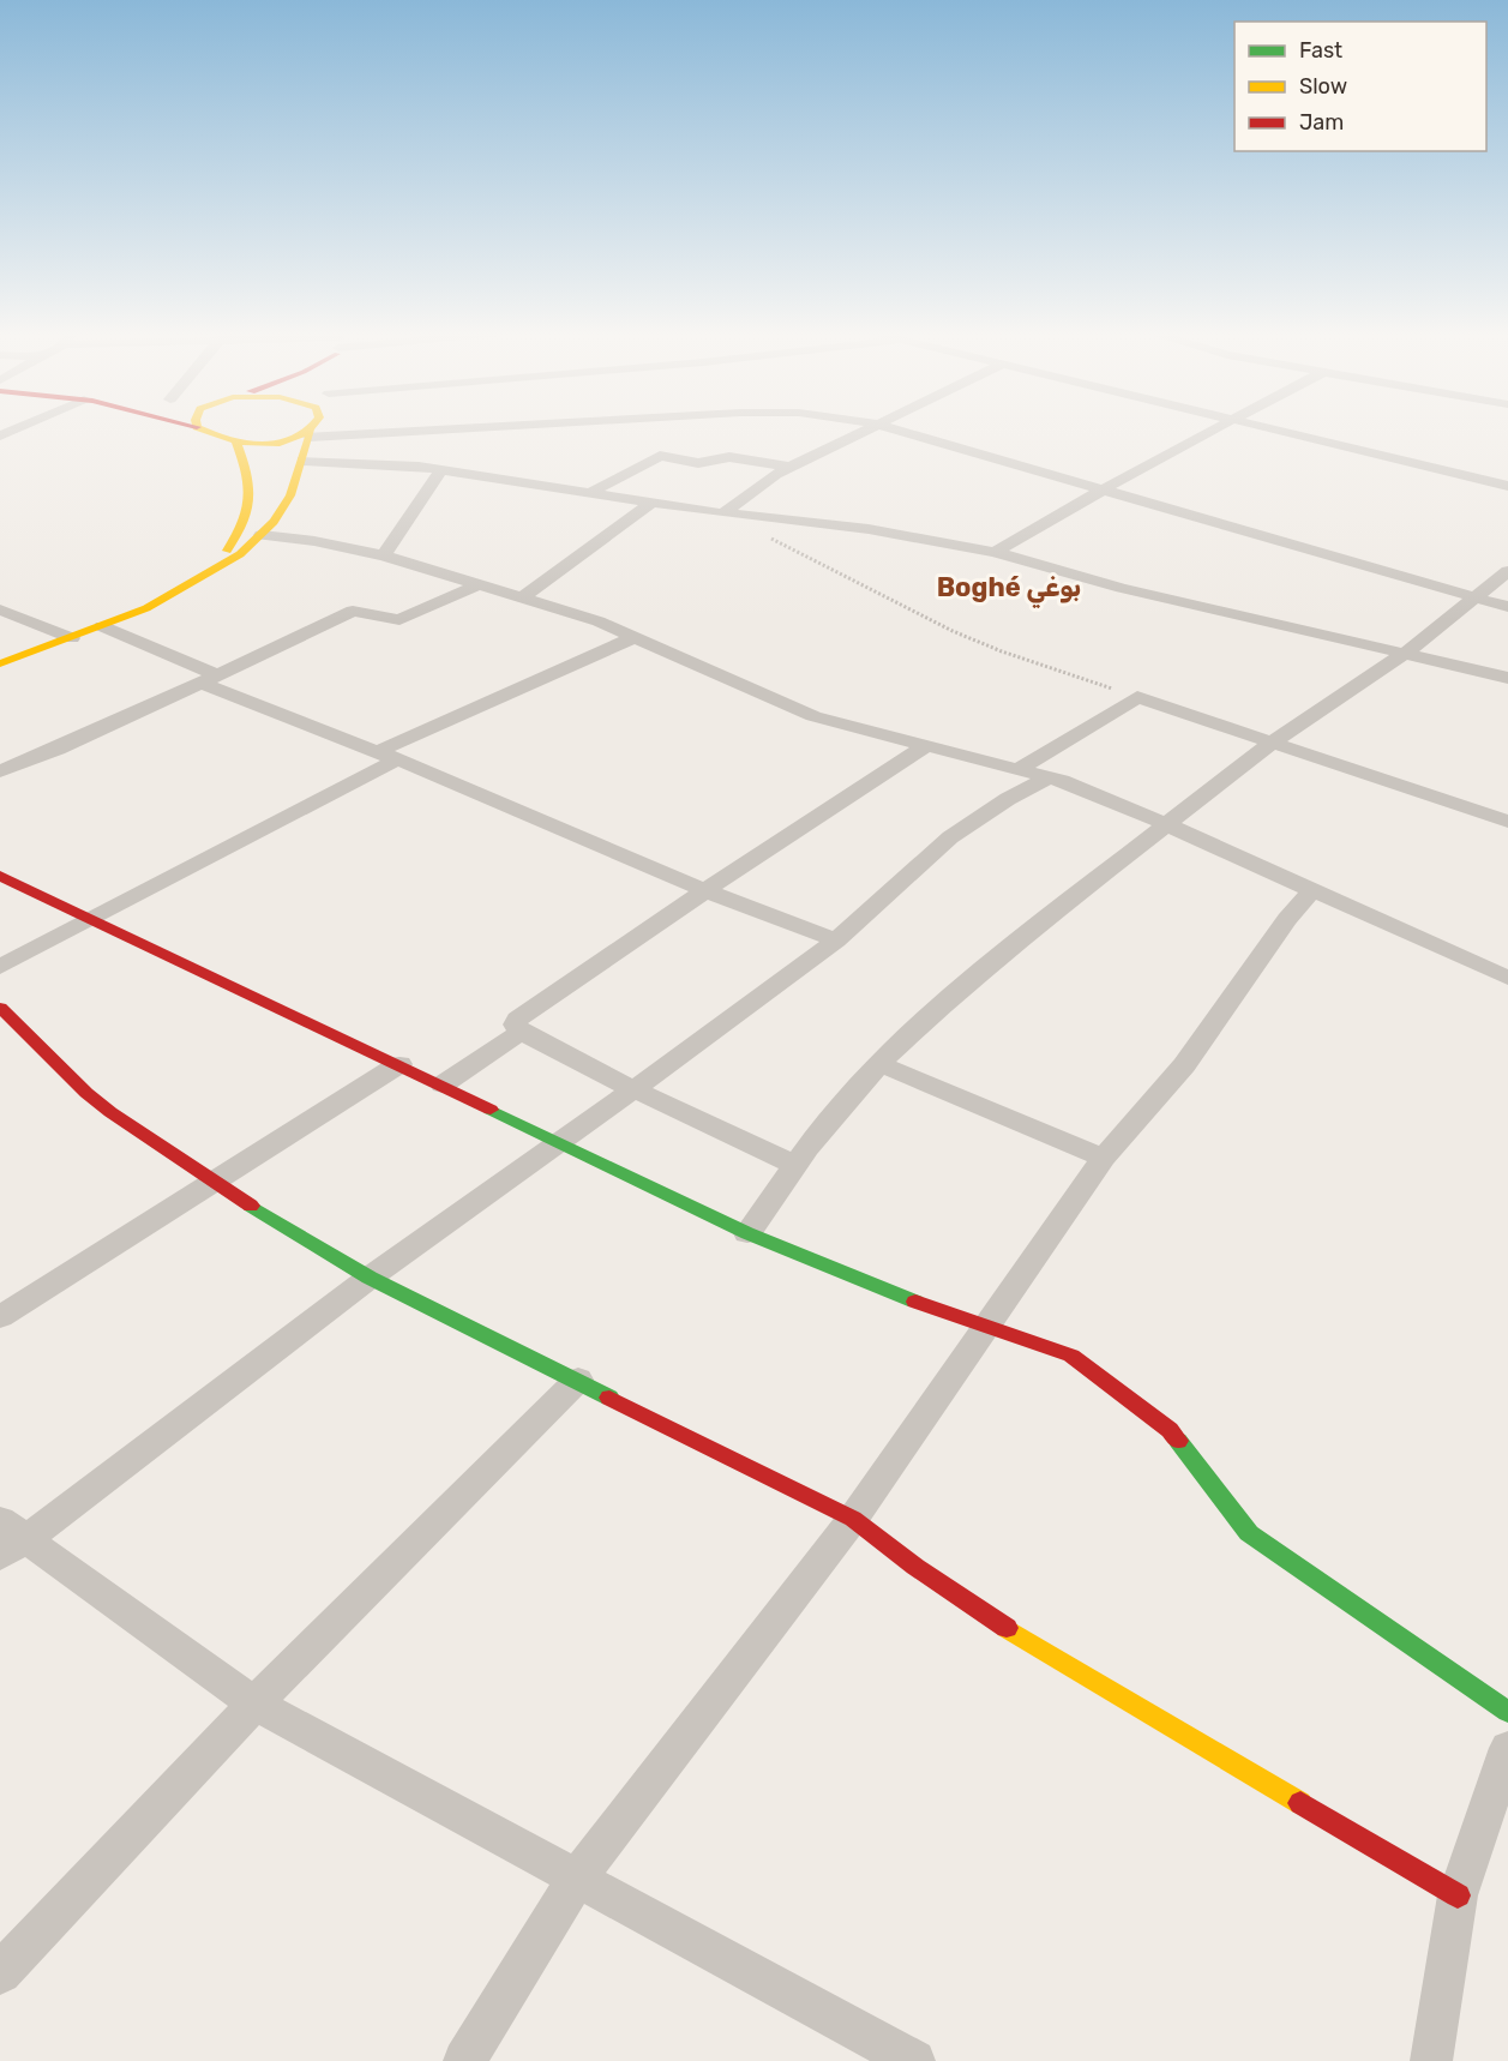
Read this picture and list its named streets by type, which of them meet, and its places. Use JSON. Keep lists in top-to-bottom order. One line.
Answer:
{"districts":["Boghé بوغي"],"legend":["Fast","Slow","Jam"]}
